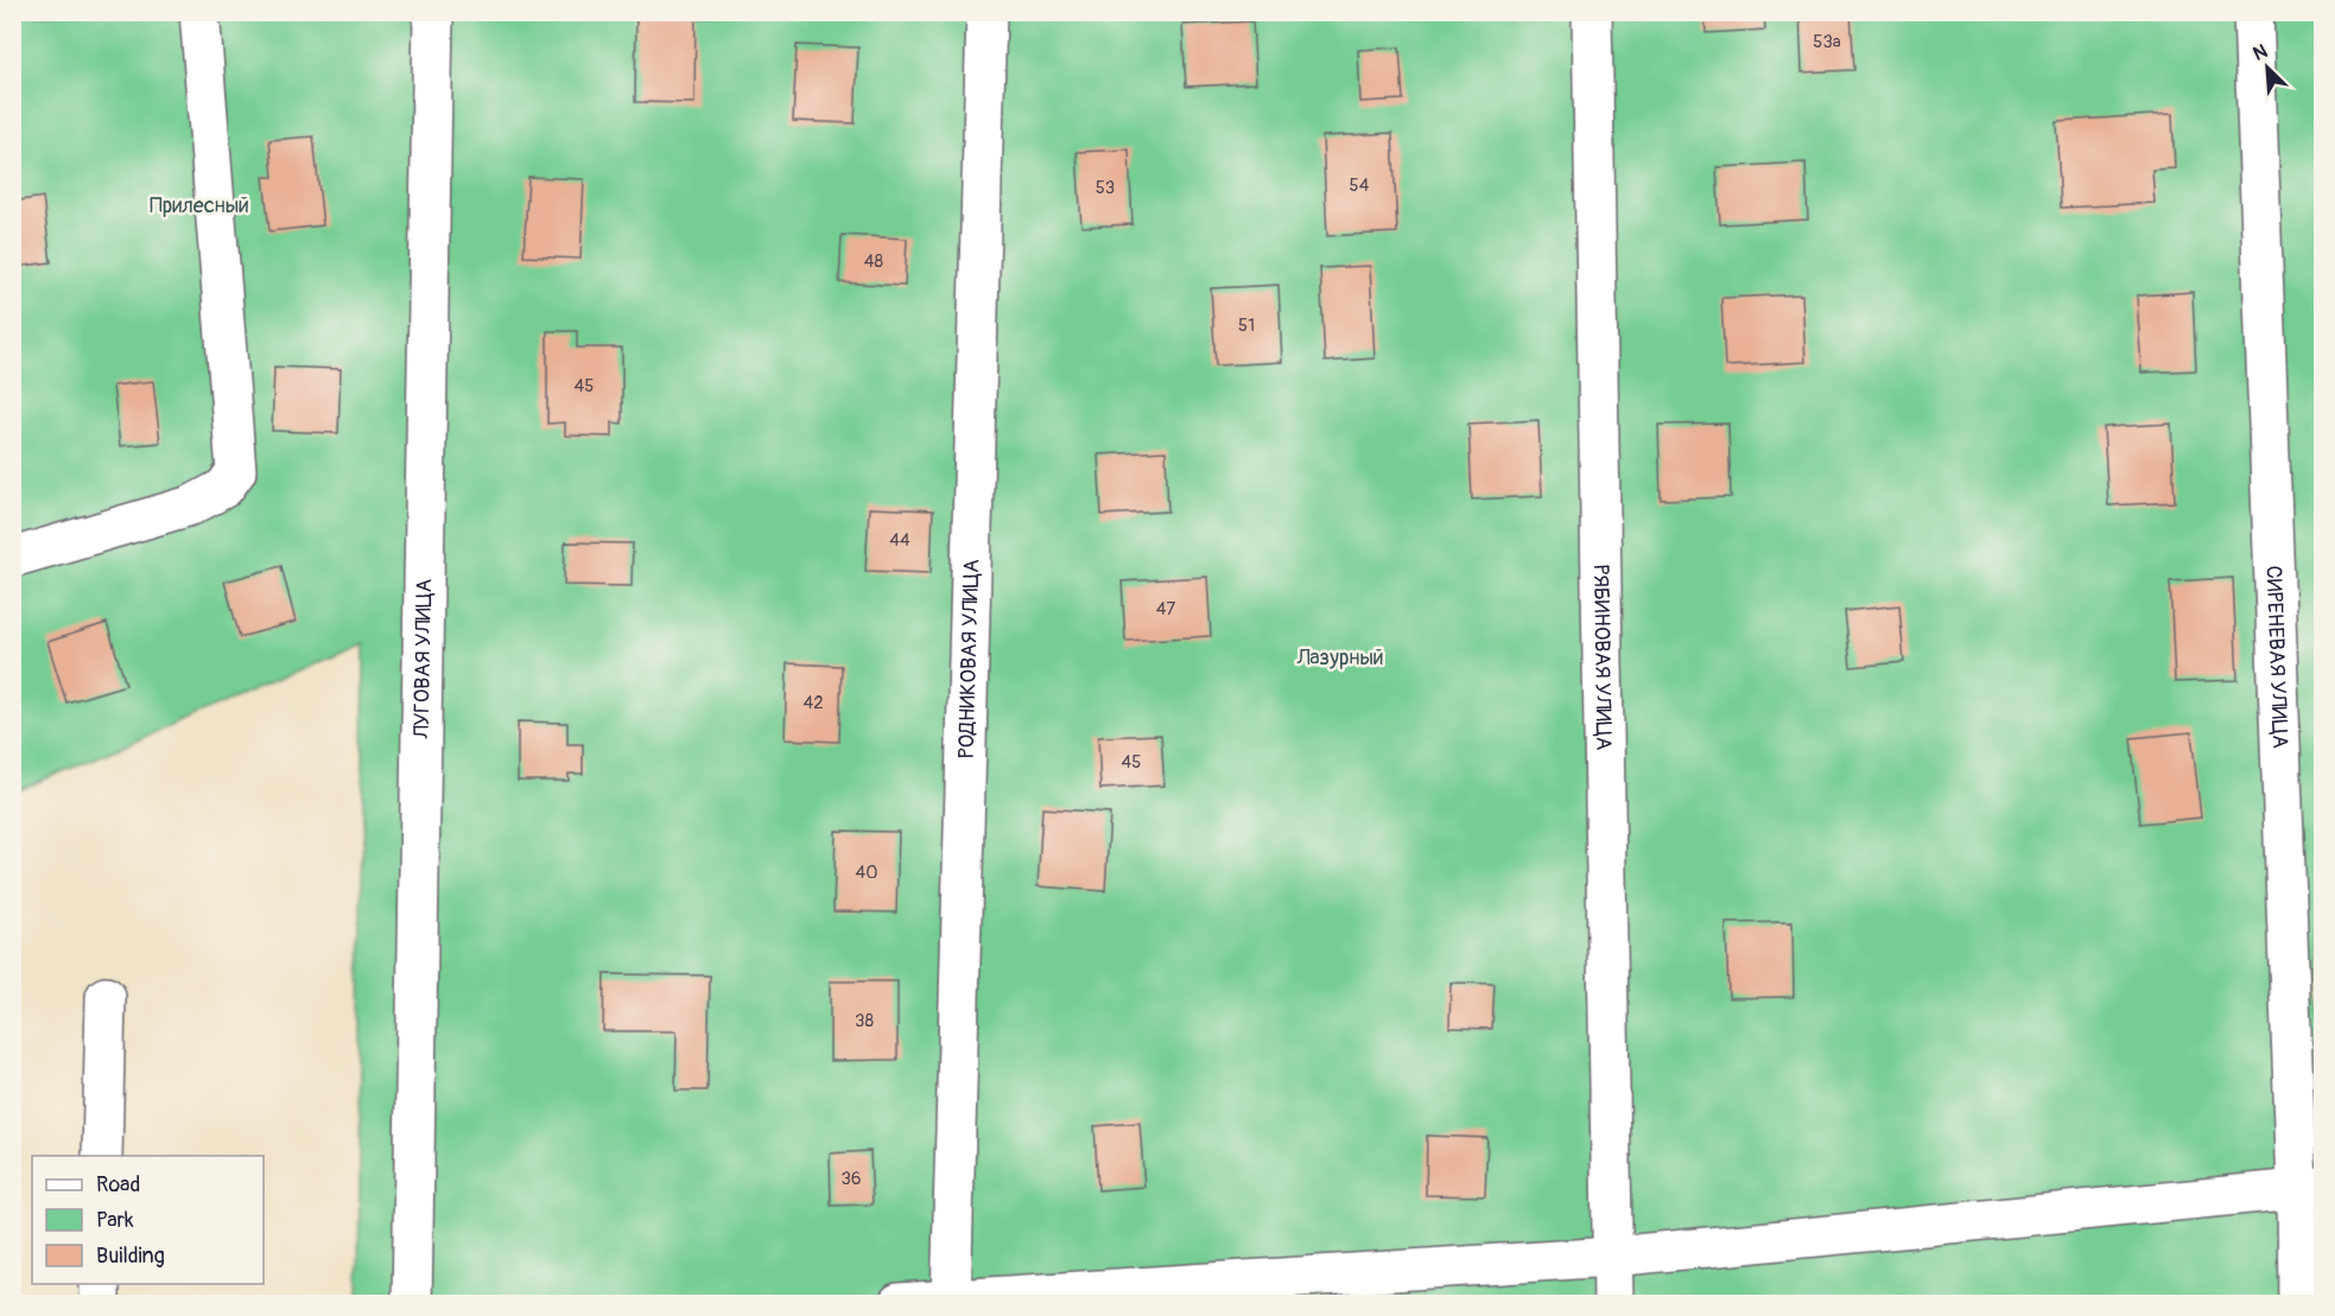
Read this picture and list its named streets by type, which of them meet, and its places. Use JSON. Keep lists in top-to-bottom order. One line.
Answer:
{"streets":{"street":["ЛУГОВАЯ УЛИЦА","РОДНИКОВАЯ УЛИЦА","РЯБИНОВАЯ УЛИЦА","СИРЕНЕВАЯ УЛИЦА"]},"parks":["Прилесный","Лазурный"],"house_numbers":["53а","54","53","48","51","45","44","47","42","45","40","38","36"],"legend":["Road","Park","Building"],"north":"top left"}
